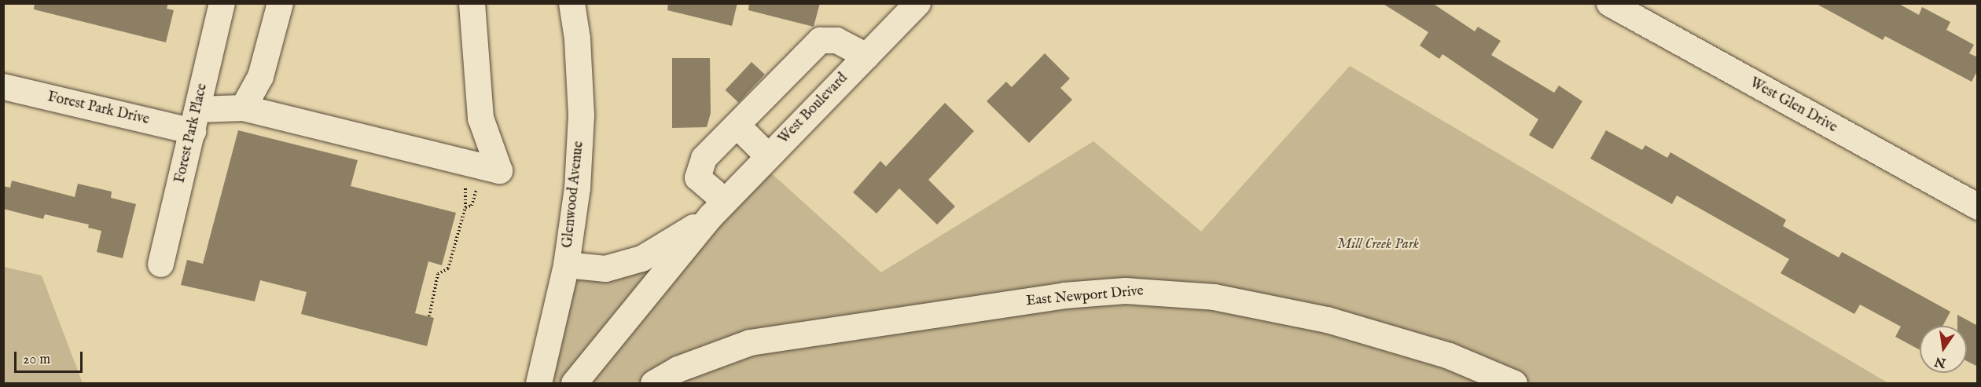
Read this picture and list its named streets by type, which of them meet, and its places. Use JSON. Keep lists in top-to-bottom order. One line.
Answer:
{"streets":{"street":["West Glen Drive","Forest Park Drive","West Boulevard","Forest Park Place","Glenwood Avenue","East Newport Drive"]},"crossings":[["Forest Park Drive","Forest Park Place"],["West Boulevard","Glenwood Avenue"]],"parks":["Mill Creek Park"],"scale_bar":"20 m","north":"bottom"}
